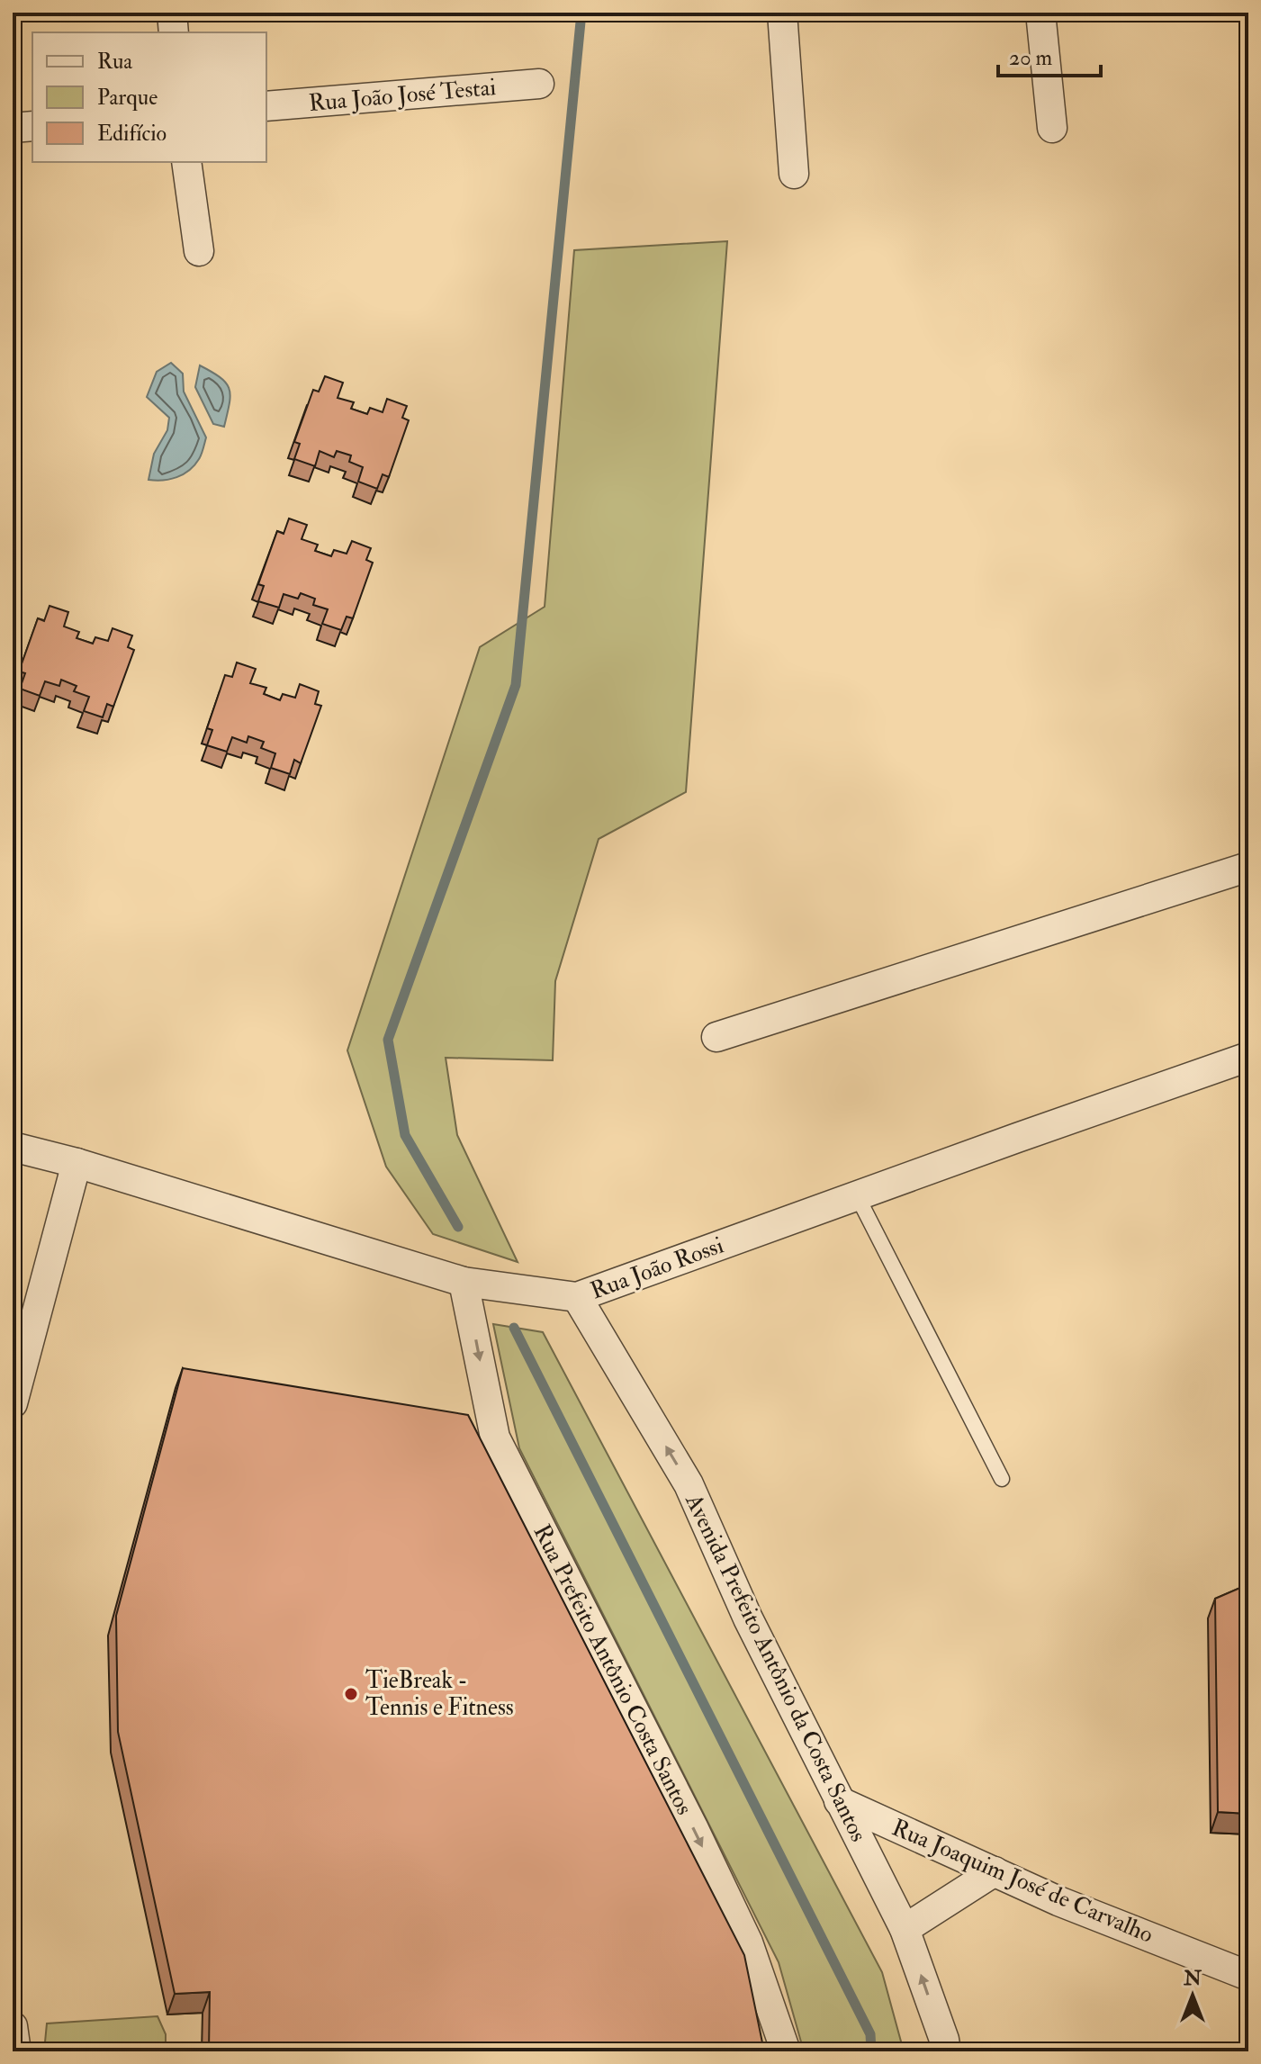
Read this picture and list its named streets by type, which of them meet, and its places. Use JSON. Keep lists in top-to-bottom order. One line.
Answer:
{"streets":{"street":["Rua João José Testai","Rua João Rossi","Avenida Prefeito Antônio da Costa Santos","Rua Prefeito Antônio Costa Santos","Rua Joaquim José de Carvalho"]},"crossings":[["Rua João Rossi","Avenida Prefeito Antônio da Costa Santos"],["Rua João Rossi","Rua Prefeito Antônio Costa Santos"],["Avenida Prefeito Antônio da Costa Santos","Rua Joaquim José de Carvalho"]],"one_way":["Avenida Prefeito Antônio da Costa Santos","Rua Prefeito Antônio Costa Santos"],"places":["TieBreak - Tennis e Fitness"],"legend":["Rua","Parque","Edifício"],"scale_bar":"20 m","north":"top"}
